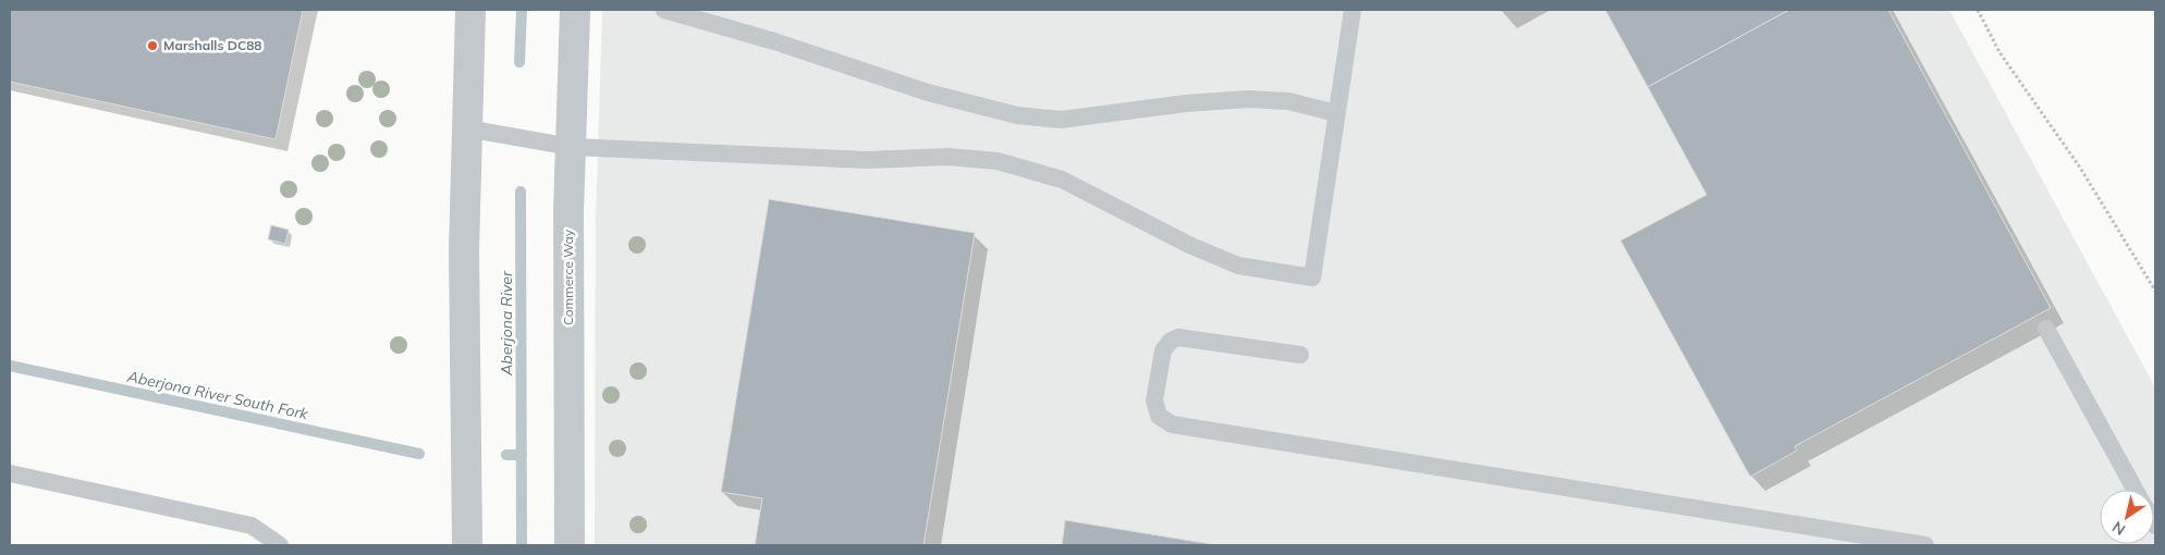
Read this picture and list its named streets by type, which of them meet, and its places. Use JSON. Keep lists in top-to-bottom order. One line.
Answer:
{"streets":{"street":["Commerce Way"]},"water":["Aberjona River","Aberjona River South Fork"],"places":["Marshalls DC88"],"north":"bottom left"}
